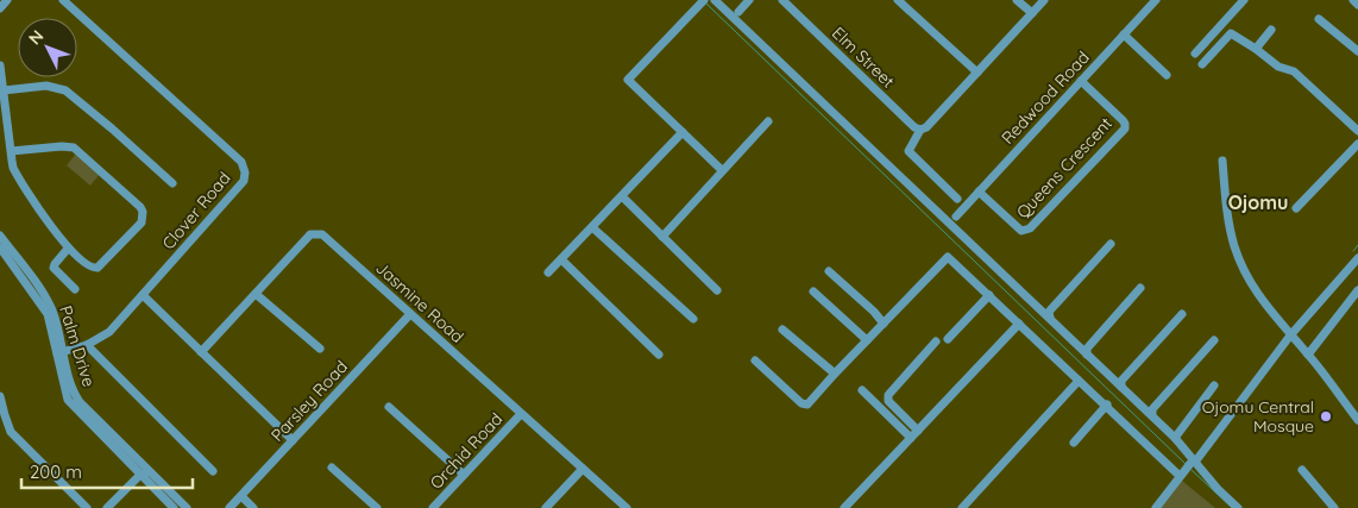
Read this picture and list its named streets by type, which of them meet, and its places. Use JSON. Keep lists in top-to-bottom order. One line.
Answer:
{"streets":{"street":["Elm Street","Redwood Road","Queens Crescent","Clover Road","Jasmine Road","Palm Drive","Parsley Road","Orchid Road"]},"crossings":[["Redwood Road","Queens Crescent"],["Clover Road","Palm Drive"],["Jasmine Road","Parsley Road"],["Jasmine Road","Orchid Road"]],"districts":["Ojomu"],"places":["Ojomu Central Mosque"],"scale_bar":"200 m","north":"top left"}
